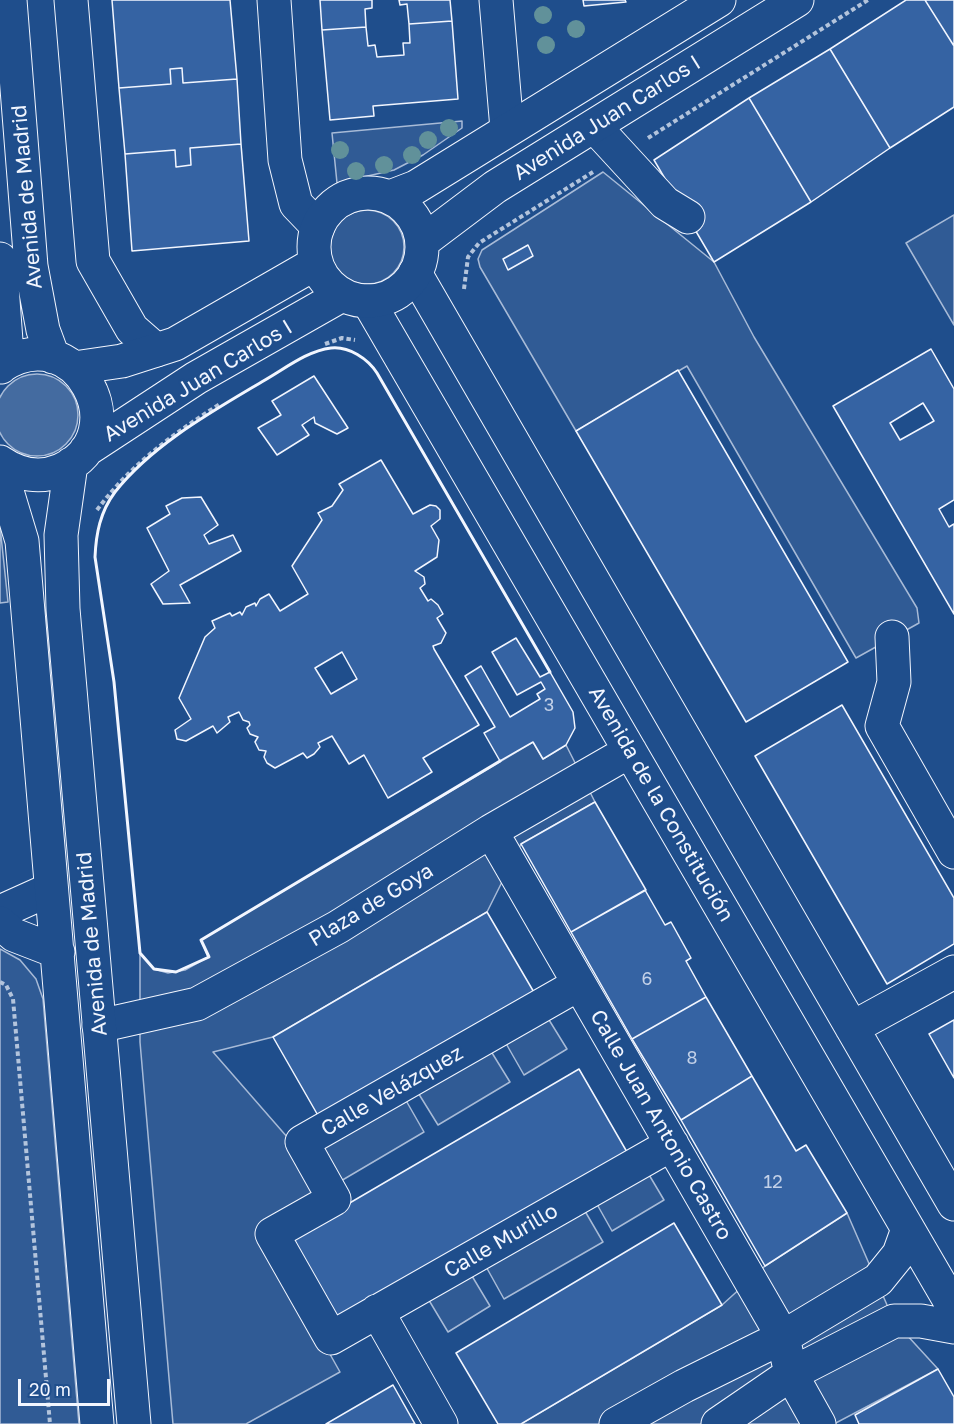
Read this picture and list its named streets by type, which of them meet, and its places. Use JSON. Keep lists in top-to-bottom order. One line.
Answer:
{"streets":{"street":["Avenida Juan Carlos I","Avenida de Madrid","Avenida de la Constitución","Plaza de Goya","Calle Velázquez","Calle Juan Antonio Castro","Calle Murillo"]},"crossings":[["Avenida Juan Carlos I","Avenida de Madrid"],["Avenida Juan Carlos I","Avenida de la Constitución"],["Avenida de Madrid","Plaza de Goya"],["Avenida de la Constitución","Plaza de Goya"],["Plaza de Goya","Calle Juan Antonio Castro"],["Calle Velázquez","Calle Juan Antonio Castro"],["Calle Velázquez","Calle Murillo"],["Calle Juan Antonio Castro","Calle Murillo"]],"house_numbers":["3","6","8","12"],"scale_bar":"20 m"}
